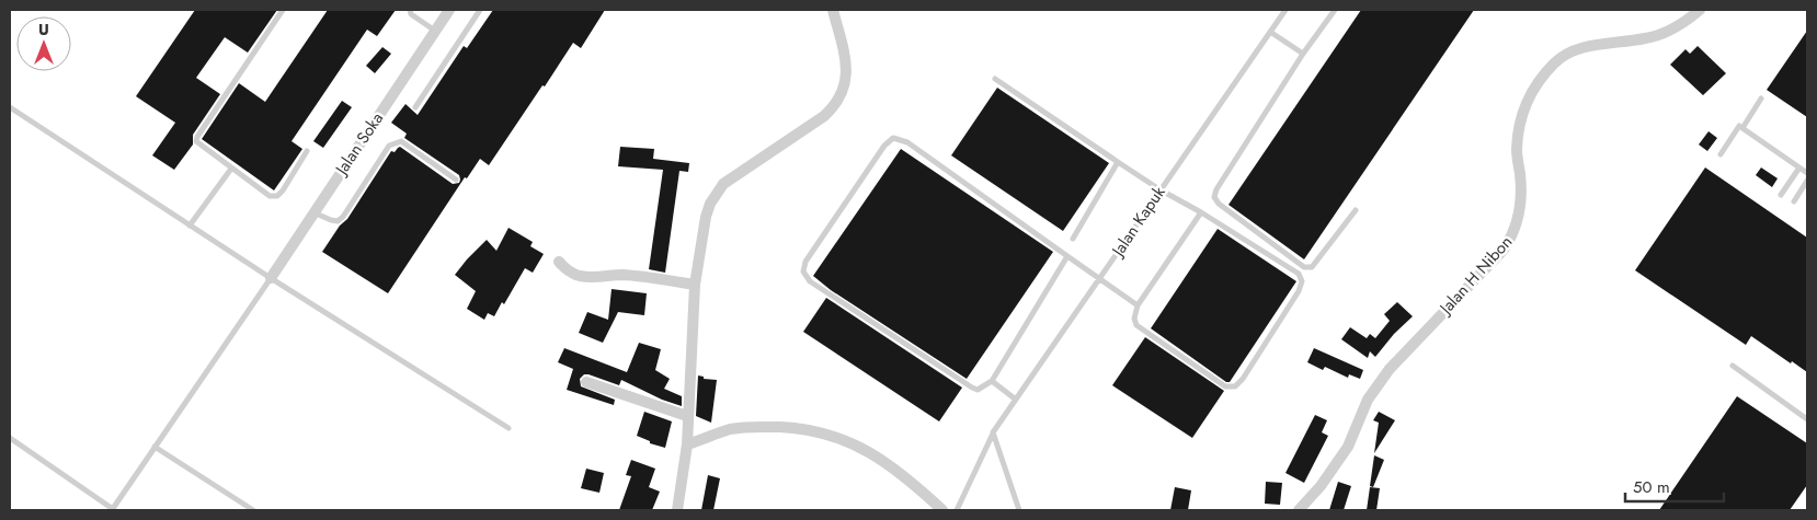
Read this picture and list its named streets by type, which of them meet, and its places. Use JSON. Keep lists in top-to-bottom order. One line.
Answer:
{"streets":{"street":["Jalan Soka","Jalan H Nibon"],"lane":["Jalan Kapuk"]},"scale_bar":"50 m","north":"top"}
